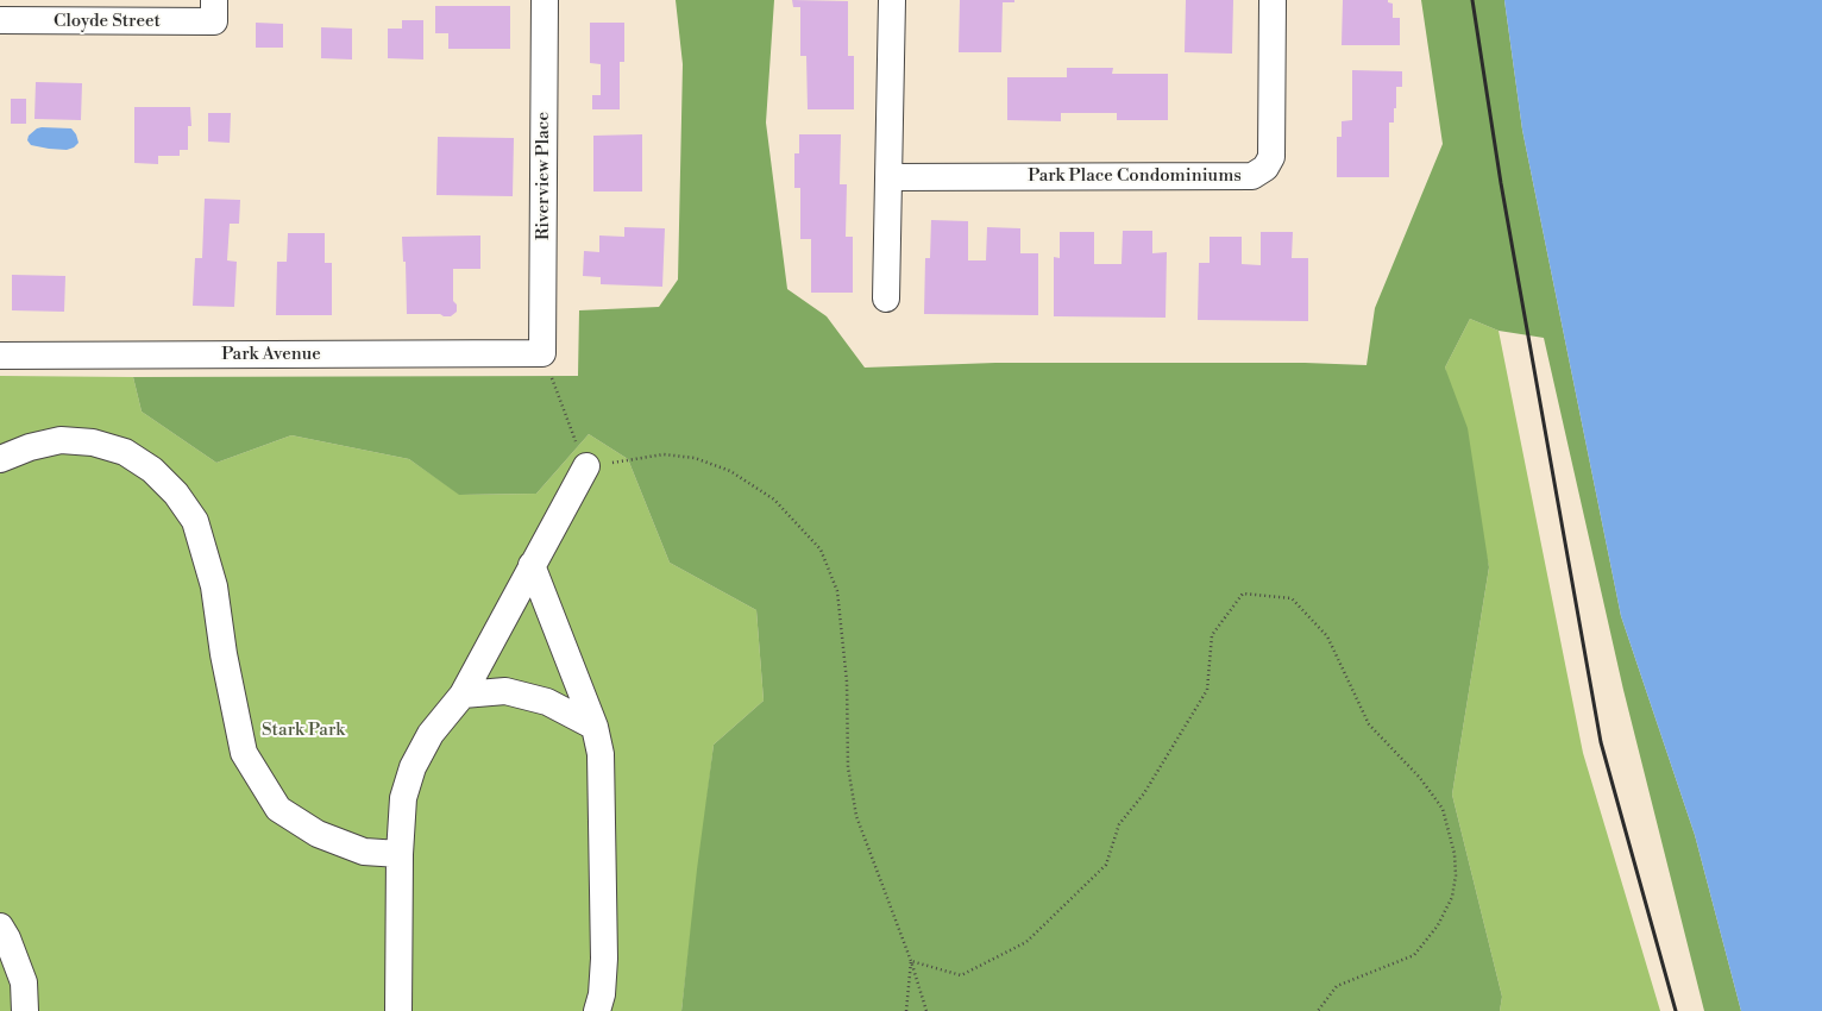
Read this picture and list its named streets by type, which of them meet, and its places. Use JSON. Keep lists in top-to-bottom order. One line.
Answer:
{"streets":{"street":["Cloyde Street","Riverview Place","Park Place Condominiums","Park Avenue"]},"crossings":[["Riverview Place","Park Avenue"]],"parks":["Stark Park"]}
